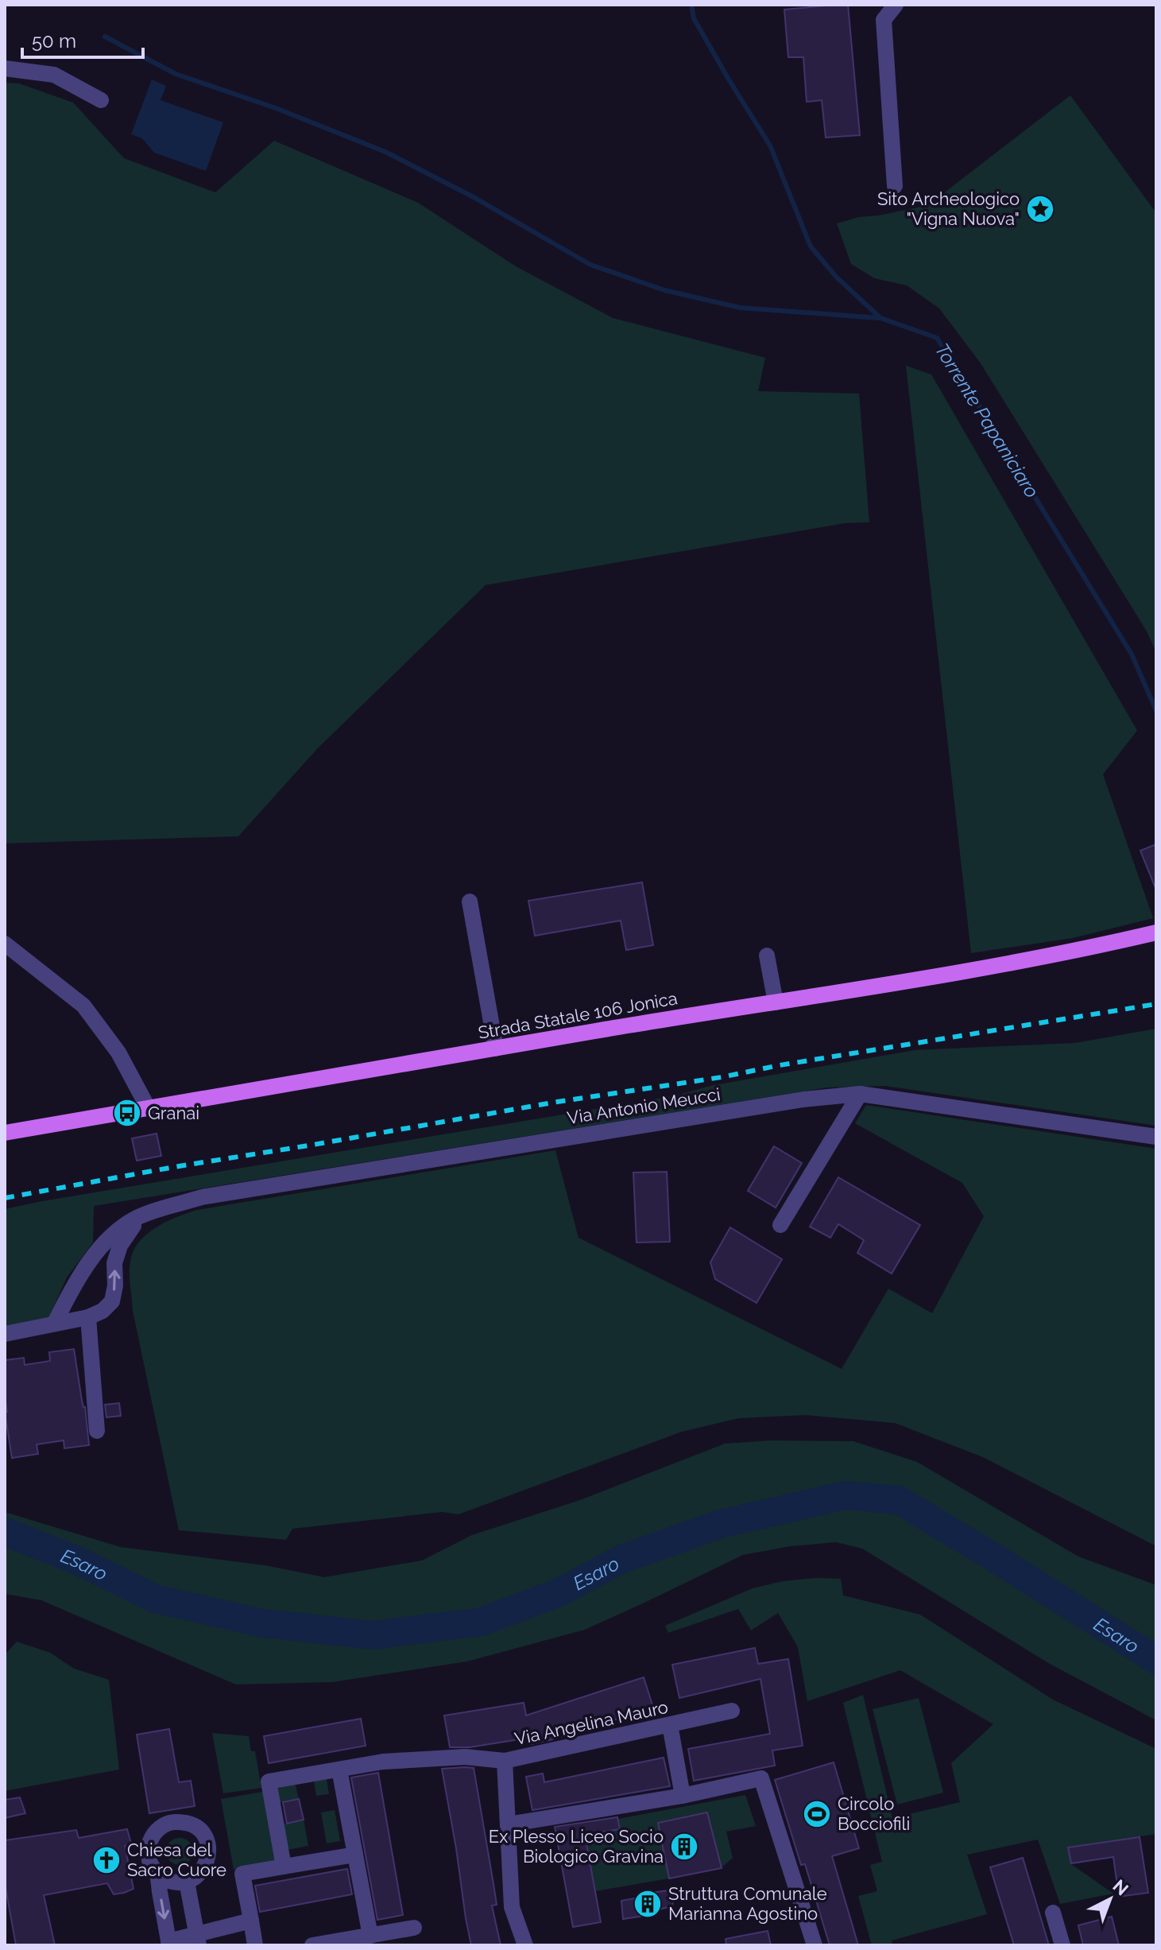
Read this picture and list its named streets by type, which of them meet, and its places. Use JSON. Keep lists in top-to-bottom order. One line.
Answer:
{"streets":{"main road":["Strada Statale 106 Jonica"],"street":["Via Antonio Meucci","Via Angelina Mauro"]},"water":["Torrente Papaniciaro","Esaro"],"places":{"place":["Sito Archeologico \"Vigna Nuova\""],"bus stop":["Granai"],"sports":["Circolo Bocciofili"],"building":["Ex Plesso Liceo Socio Biologico Gravina","Struttura Comunale Marianna Agostino"],"church":["Chiesa del Sacro Cuore"]},"scale_bar":"50 m","north":"top right"}
